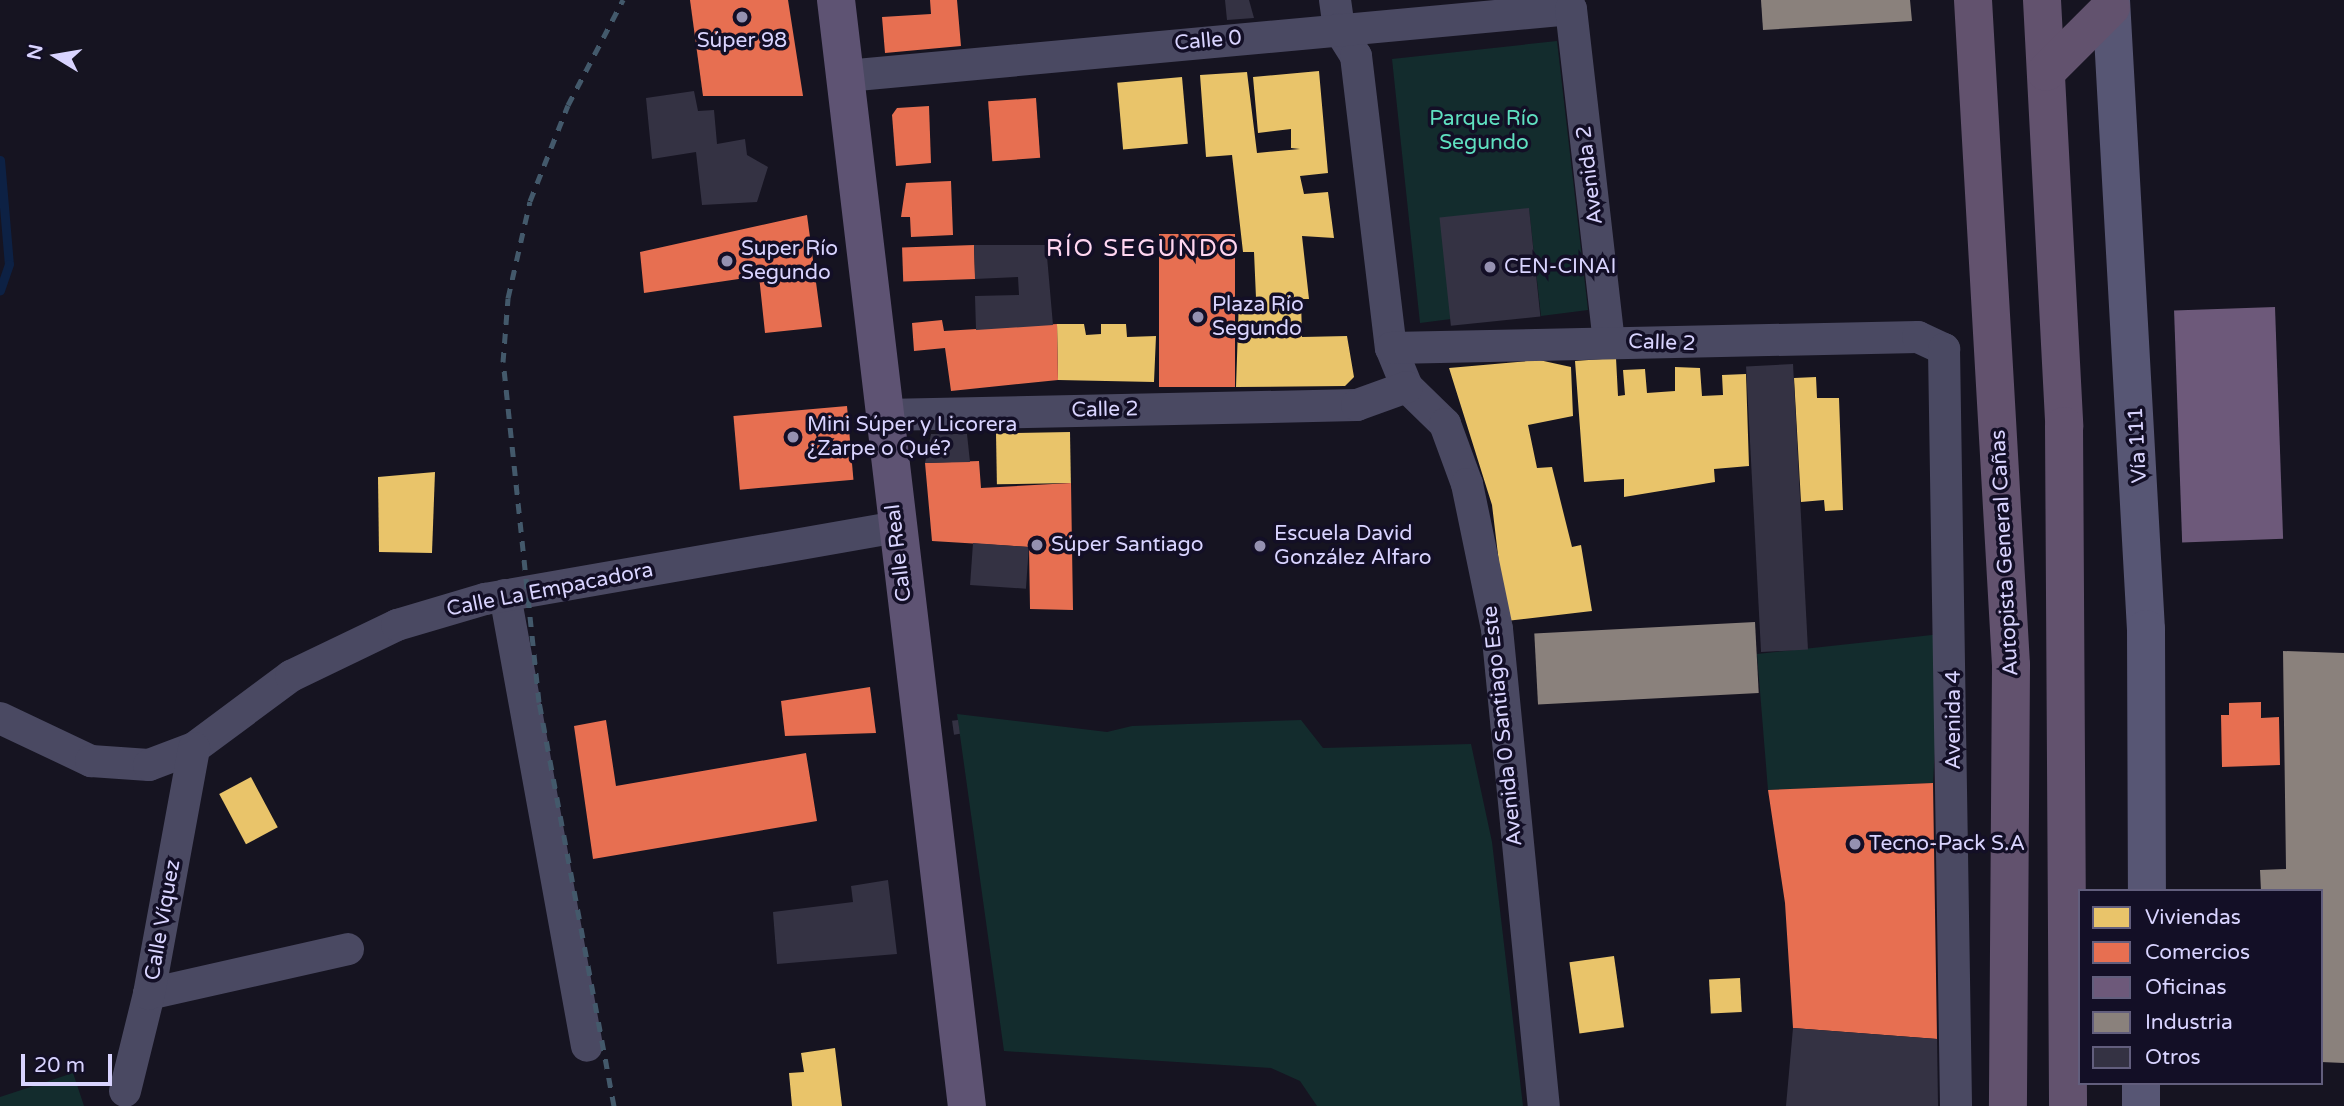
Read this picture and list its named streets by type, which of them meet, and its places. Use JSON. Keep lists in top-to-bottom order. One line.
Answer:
{"streets":{"highway":["Autopista General Cañas"],"main road":["Vía 111","Calle Real"],"street":["Calle 0","Avenida 2","Calle 2","Calle La Empacadora","Avenida 4","Avenida 0 Santiago Este","Calle Víquez"]},"crossings":[["Calle 0","Avenida 2"],["Calle 0","Calle Real"],["Calle 0","Avenida 0 Santiago Este"],["Avenida 2","Calle 2"],["Calle 2","Calle Real"],["Calle 2","Avenida 4"],["Calle 2","Avenida 0 Santiago Este"],["Calle Real","Calle La Empacadora"],["Calle La Empacadora","Calle Víquez"]],"districts":["RÍO SEGUNDO"],"parks":["Parque Río Segundo"],"places":["Súper 98","Super Río Segundo","CEN-CINAI","Plaza Río Segundo","Mini Súper y Licorera ¿Zarpe o Qué?","Súper Santiago","Escuela David González Alfaro","Tecno-Pack S.A"],"legend":["Viviendas","Comercios","Oficinas","Industria","Otros"],"scale_bar":"20 m","north":"left"}
